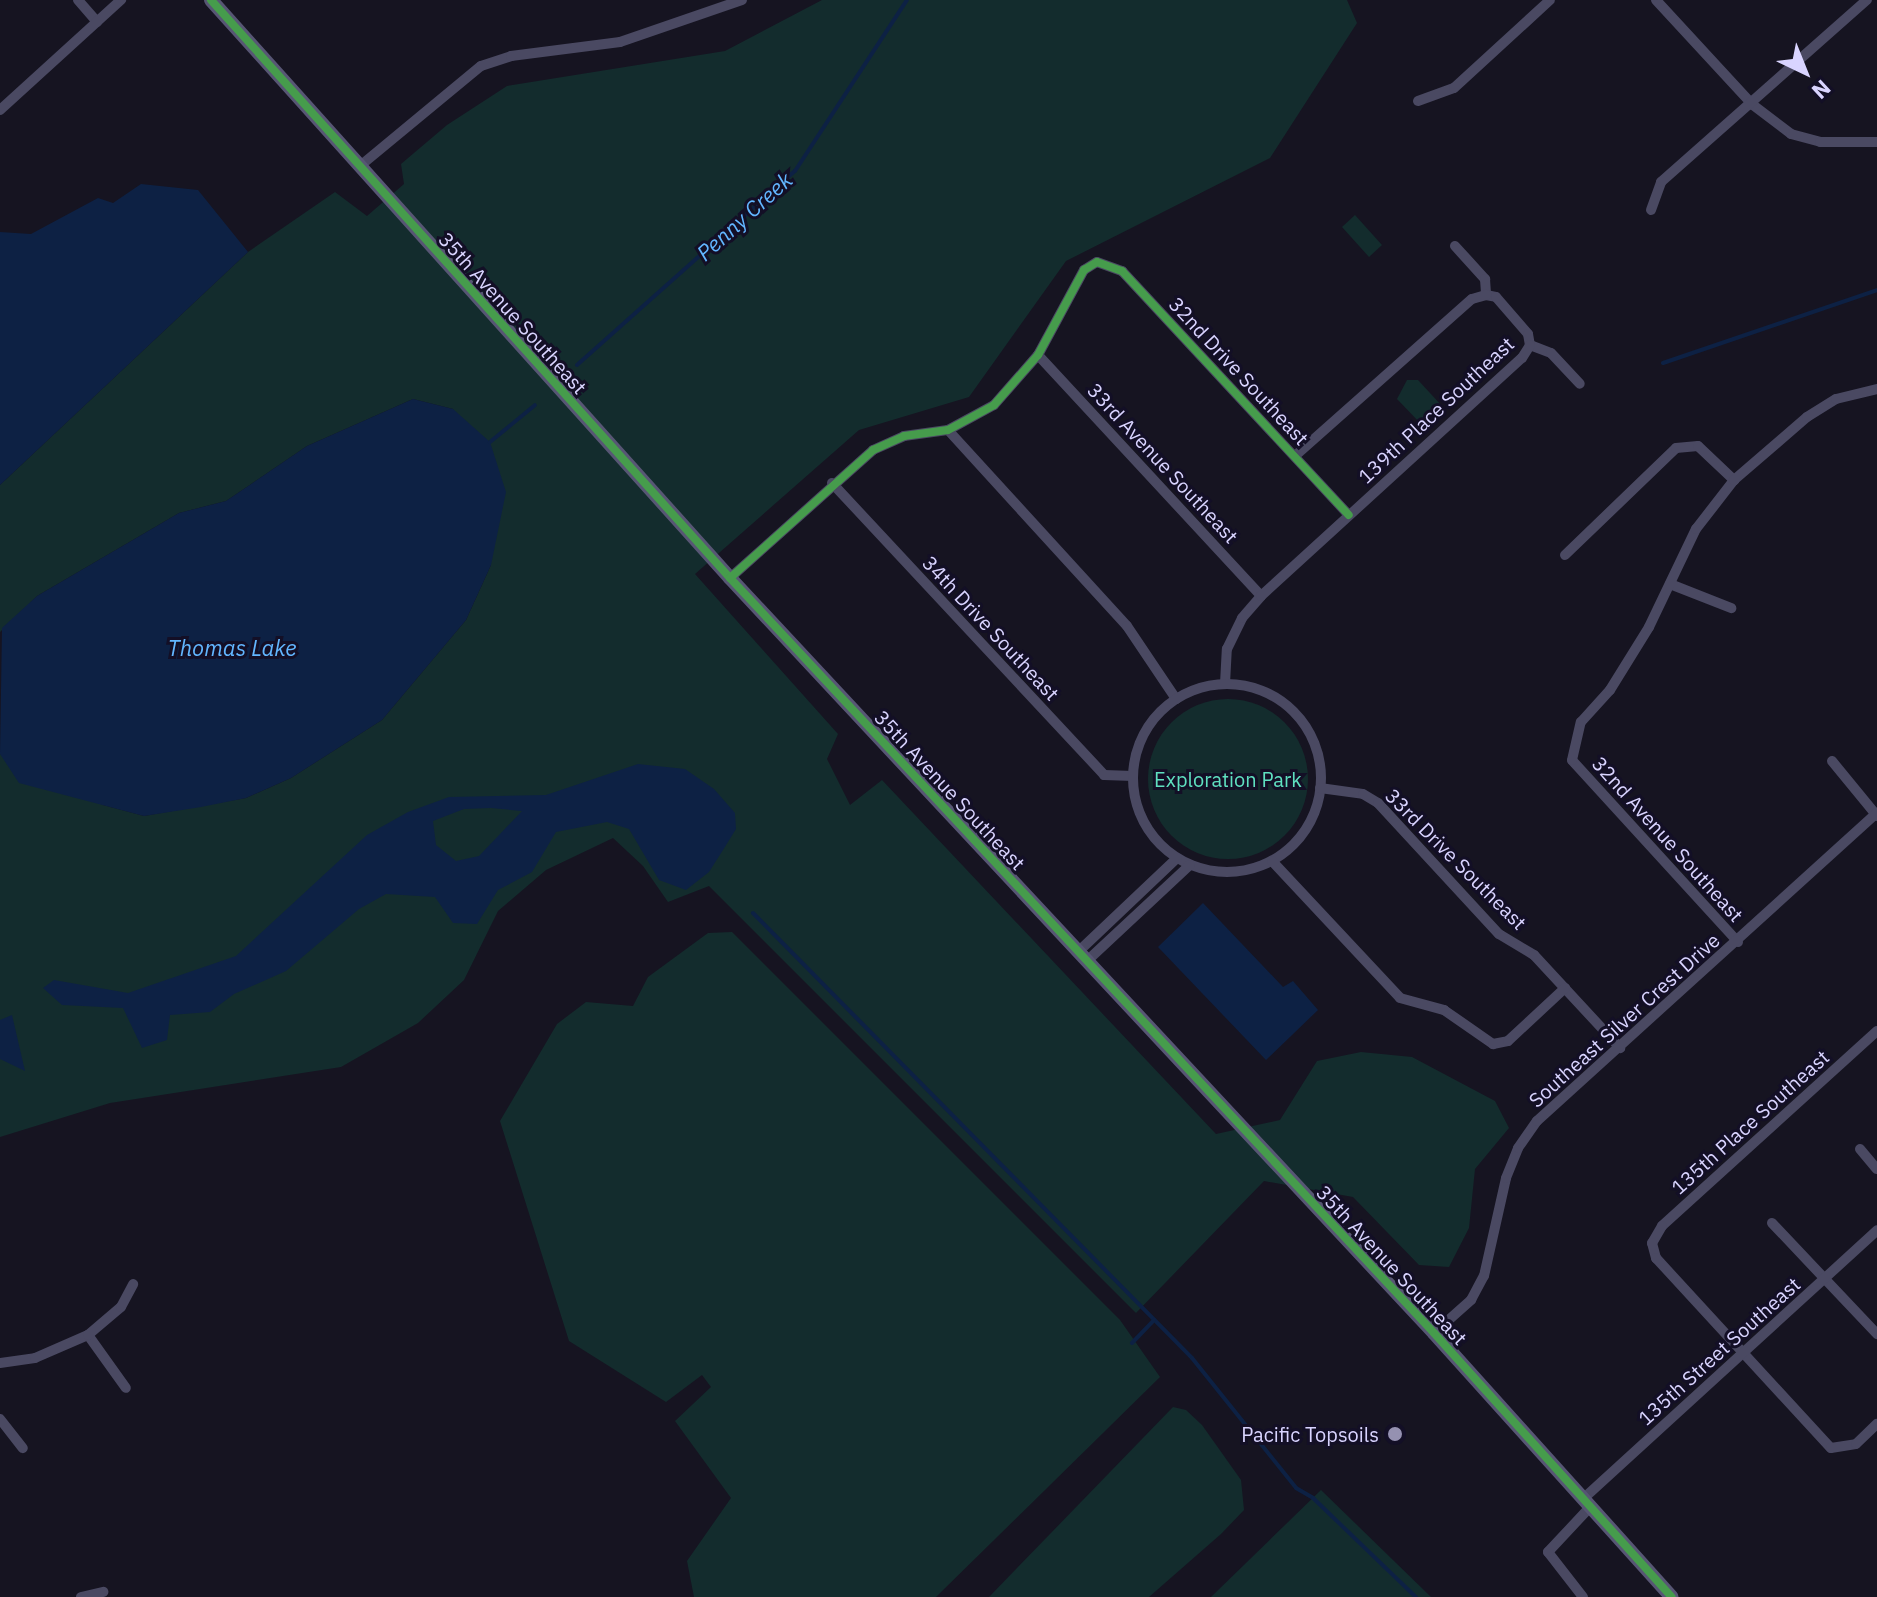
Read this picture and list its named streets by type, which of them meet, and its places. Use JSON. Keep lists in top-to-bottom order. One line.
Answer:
{"streets":{"street":["35th Avenue Southeast","32nd Drive Southeast","139th Place Southeast","33rd Avenue Southeast","34th Drive Southeast","32nd Avenue Southeast","33rd Drive Southeast","Southeast Silver Crest Drive","135th Place Southeast","135th Street Southeast"]},"crossings":[["35th Avenue Southeast","Southeast Silver Crest Drive"],["35th Avenue Southeast","135th Street Southeast"],["32nd Drive Southeast","139th Place Southeast"],["32nd Drive Southeast","33rd Avenue Southeast"],["139th Place Southeast","33rd Avenue Southeast"],["139th Place Southeast","34th Drive Southeast"],["139th Place Southeast","33rd Drive Southeast"],["34th Drive Southeast","33rd Drive Southeast"],["32nd Avenue Southeast","Southeast Silver Crest Drive"],["33rd Drive Southeast","Southeast Silver Crest Drive"],["135th Place Southeast","135th Street Southeast"]],"water":["Penny Creek","Thomas Lake"],"parks":["Exploration Park"],"places":["Pacific Topsoils"],"north":"bottom right"}
